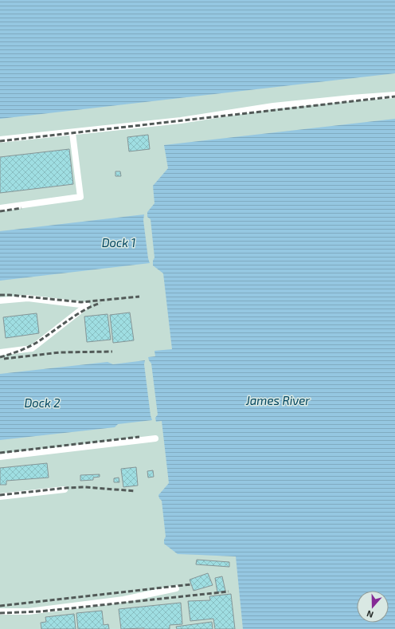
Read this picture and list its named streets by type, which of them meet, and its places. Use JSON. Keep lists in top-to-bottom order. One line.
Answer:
{"water":["Dock 1","James River","Dock 2"],"north":"bottom"}
